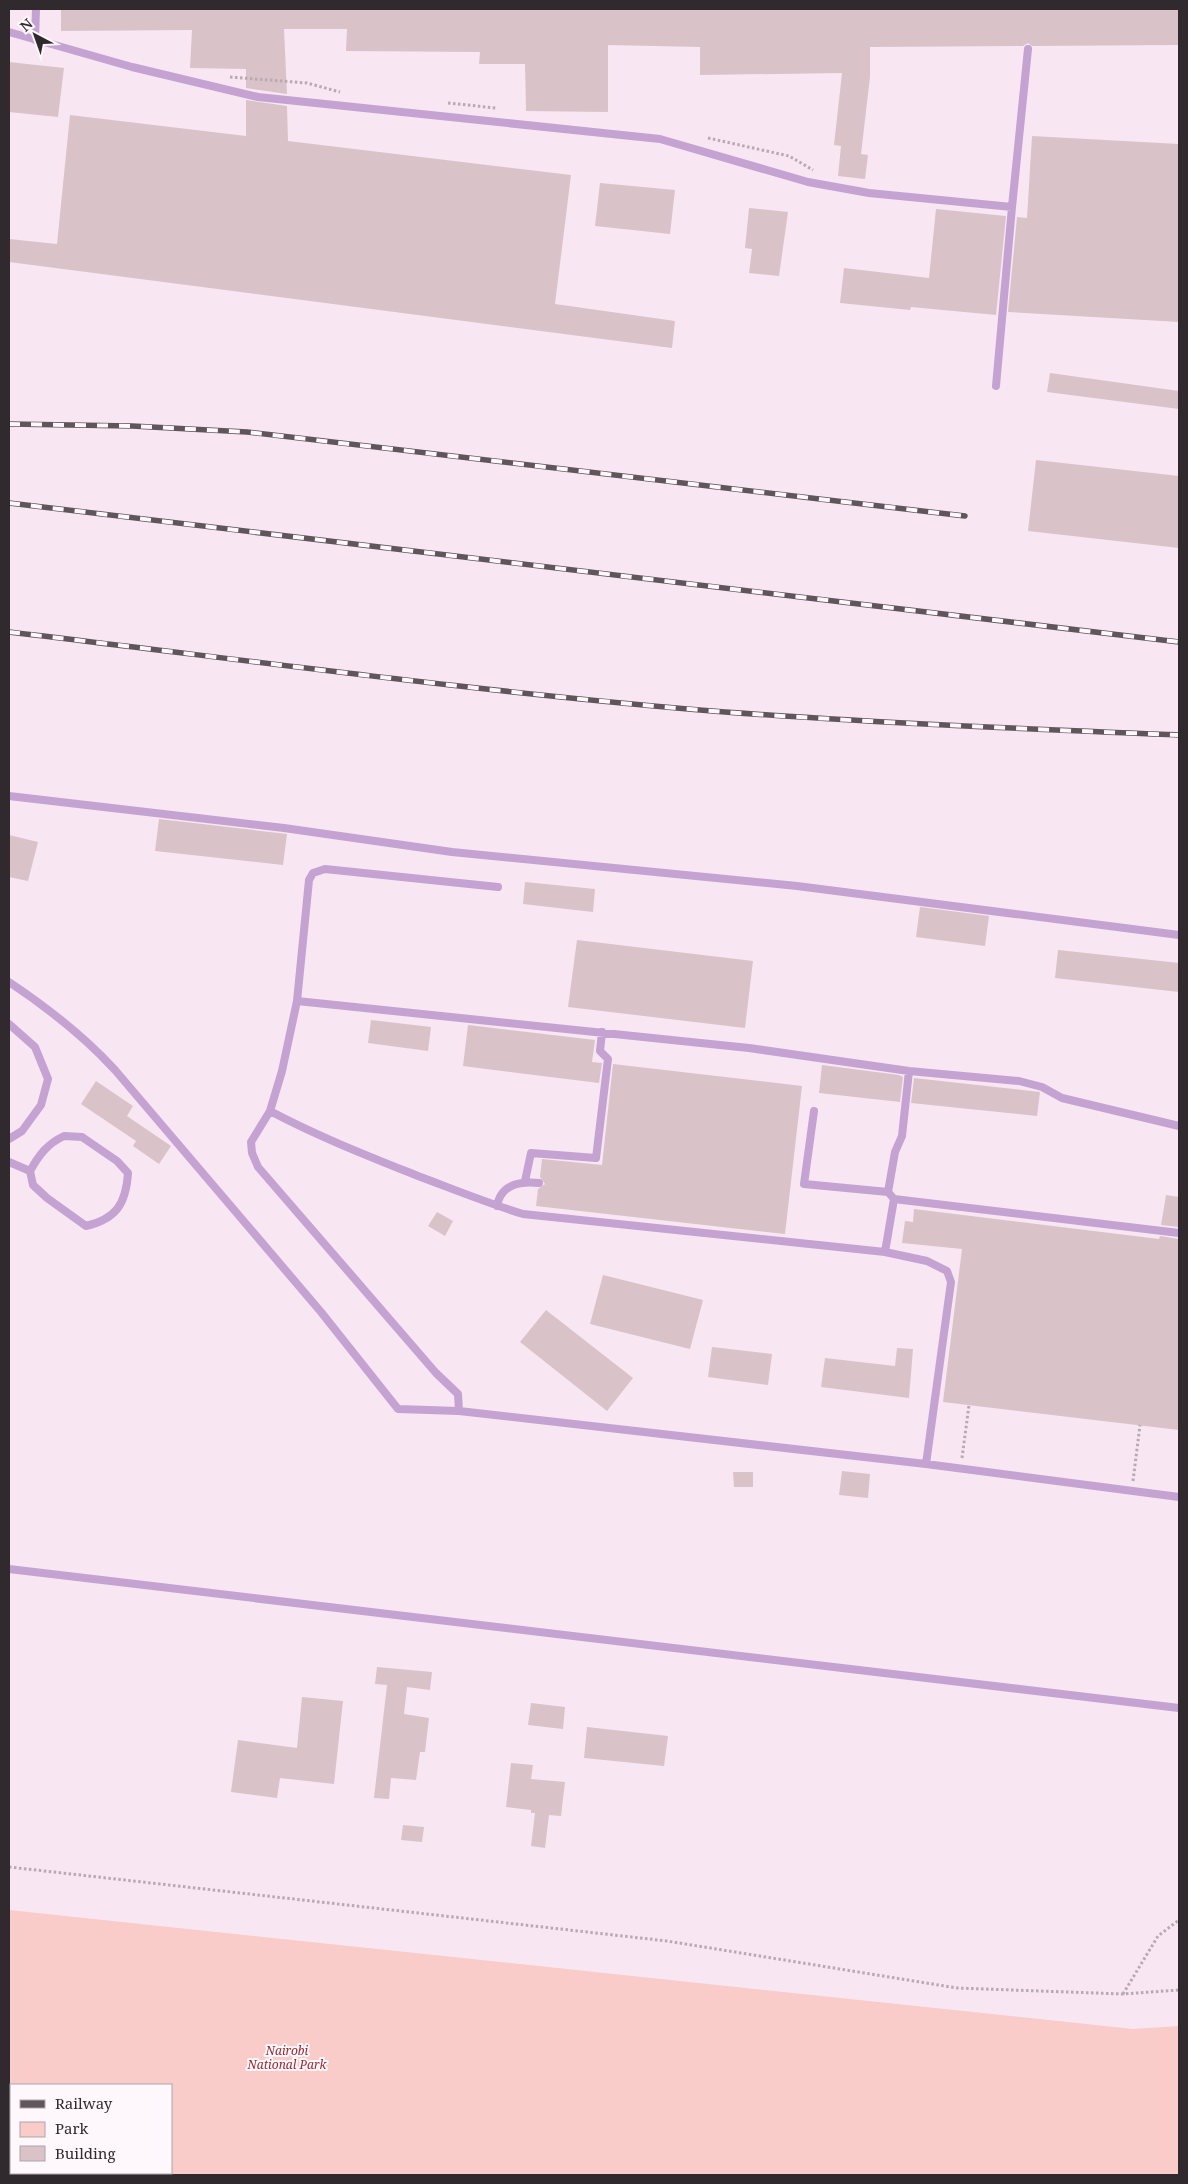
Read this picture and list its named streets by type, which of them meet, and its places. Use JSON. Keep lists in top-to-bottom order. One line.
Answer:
{"parks":["Nairobi National Park"],"legend":["Railway","Park","Building"],"north":"top left"}
